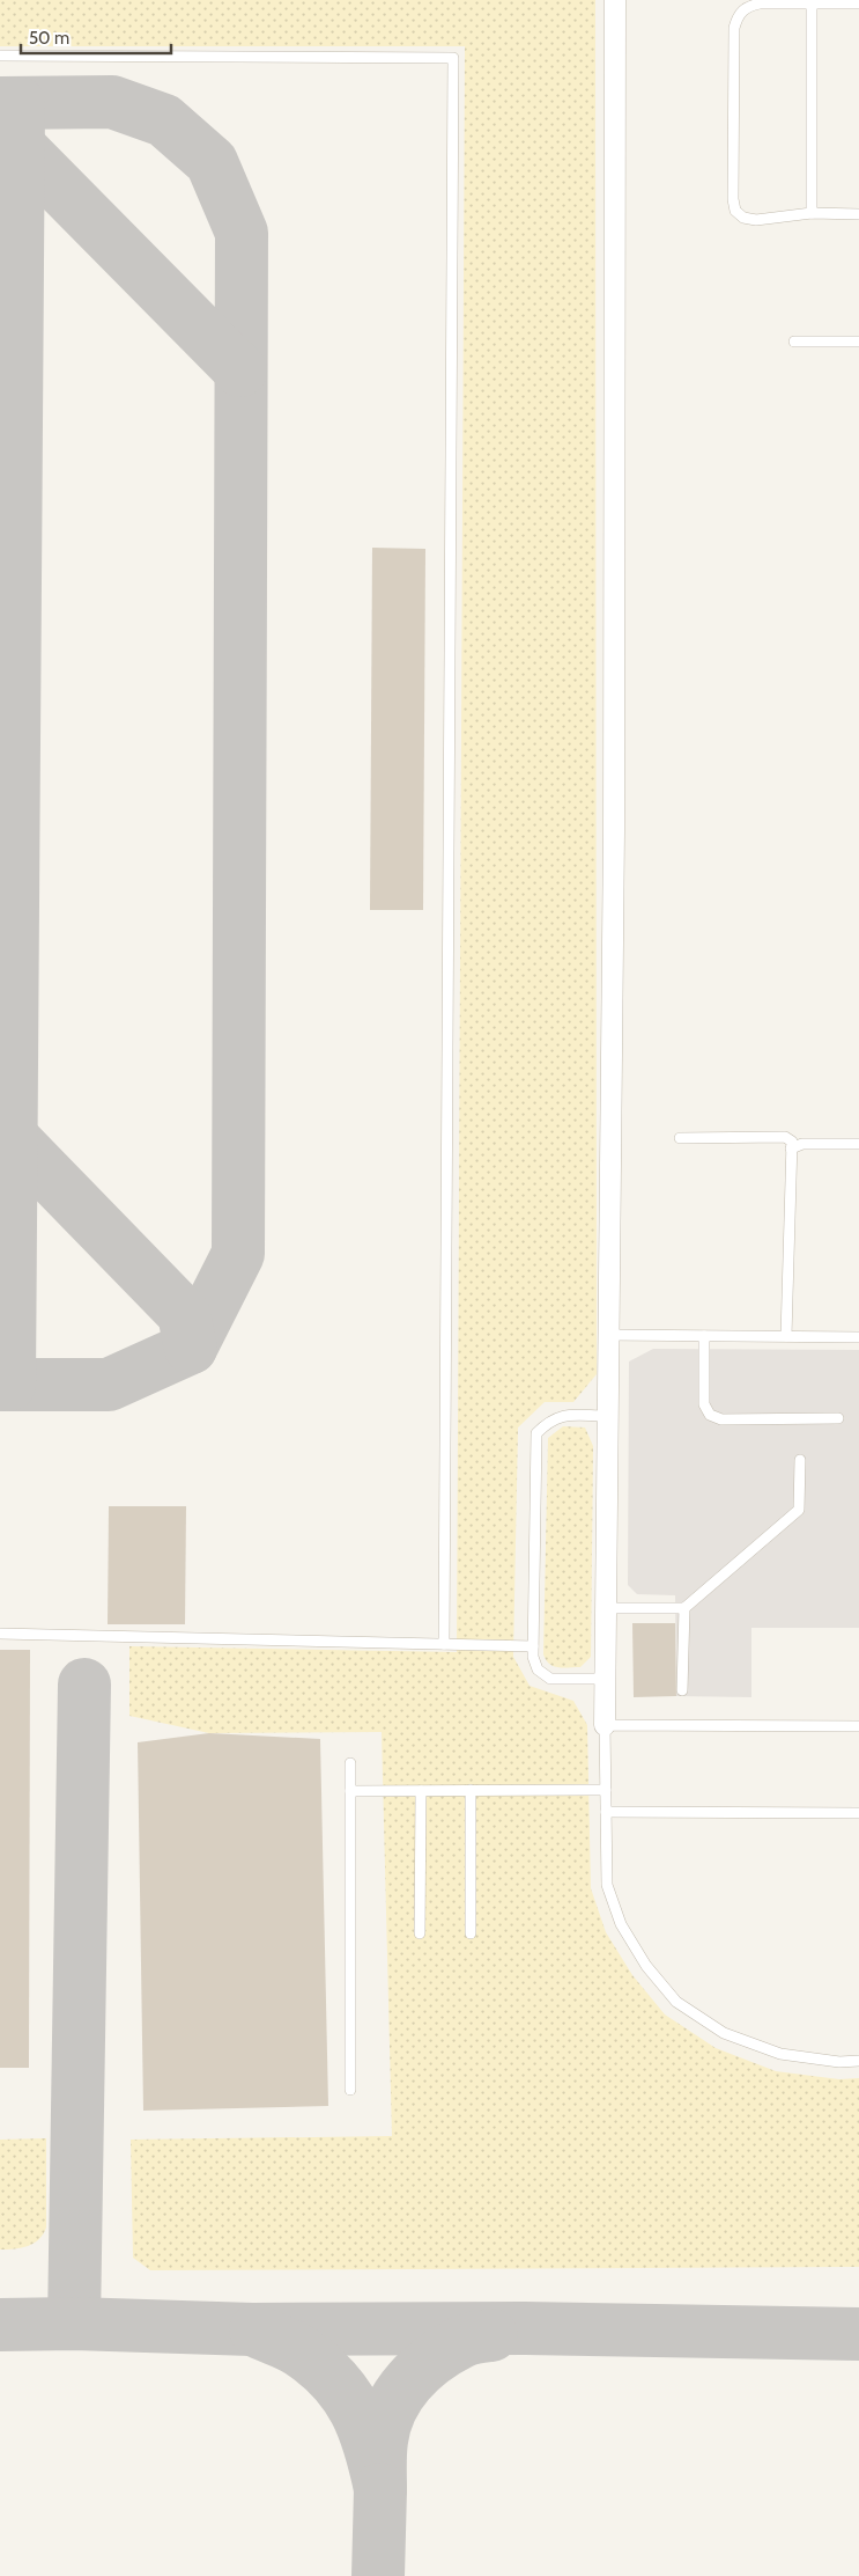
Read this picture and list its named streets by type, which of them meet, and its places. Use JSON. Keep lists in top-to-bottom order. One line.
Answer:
{"scale_bar":"50 m"}
